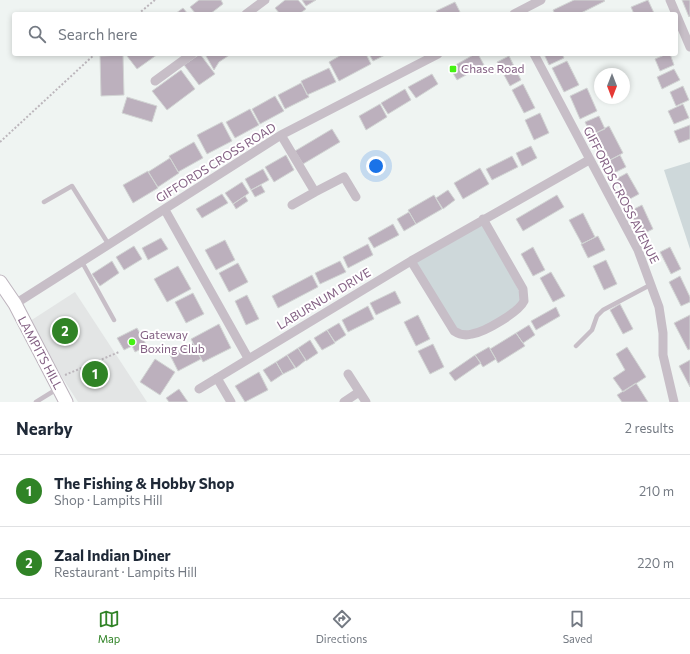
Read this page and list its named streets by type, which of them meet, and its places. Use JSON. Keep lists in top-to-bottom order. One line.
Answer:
{"streets":{"main road":["LAMPITS HILL"],"street":["GIFFORDS CROSS ROAD","GIFFORDS CROSS AVENUE","LABURNUM DRIVE"]},"crossings":[["GIFFORDS CROSS ROAD","LAMPITS HILL"],["GIFFORDS CROSS AVENUE","LABURNUM DRIVE"]],"places":{"transit":["Chase Road"],"other":["Gateway Boxing Club"]},"north":"bottom","page":{"search":"Search here","pins":["2","1"],"heading":["Nearby","2 results"],"list":[{"mark":"1","name":"The Fishing & Hobby Shop","note":"Shop · Lampits Hill","value":"210 m"},{"mark":"2","name":"Zaal Indian Diner","note":"Restaurant · Lampits Hill","value":"220 m"}],"nav":["Map","Directions","Saved"]}}
